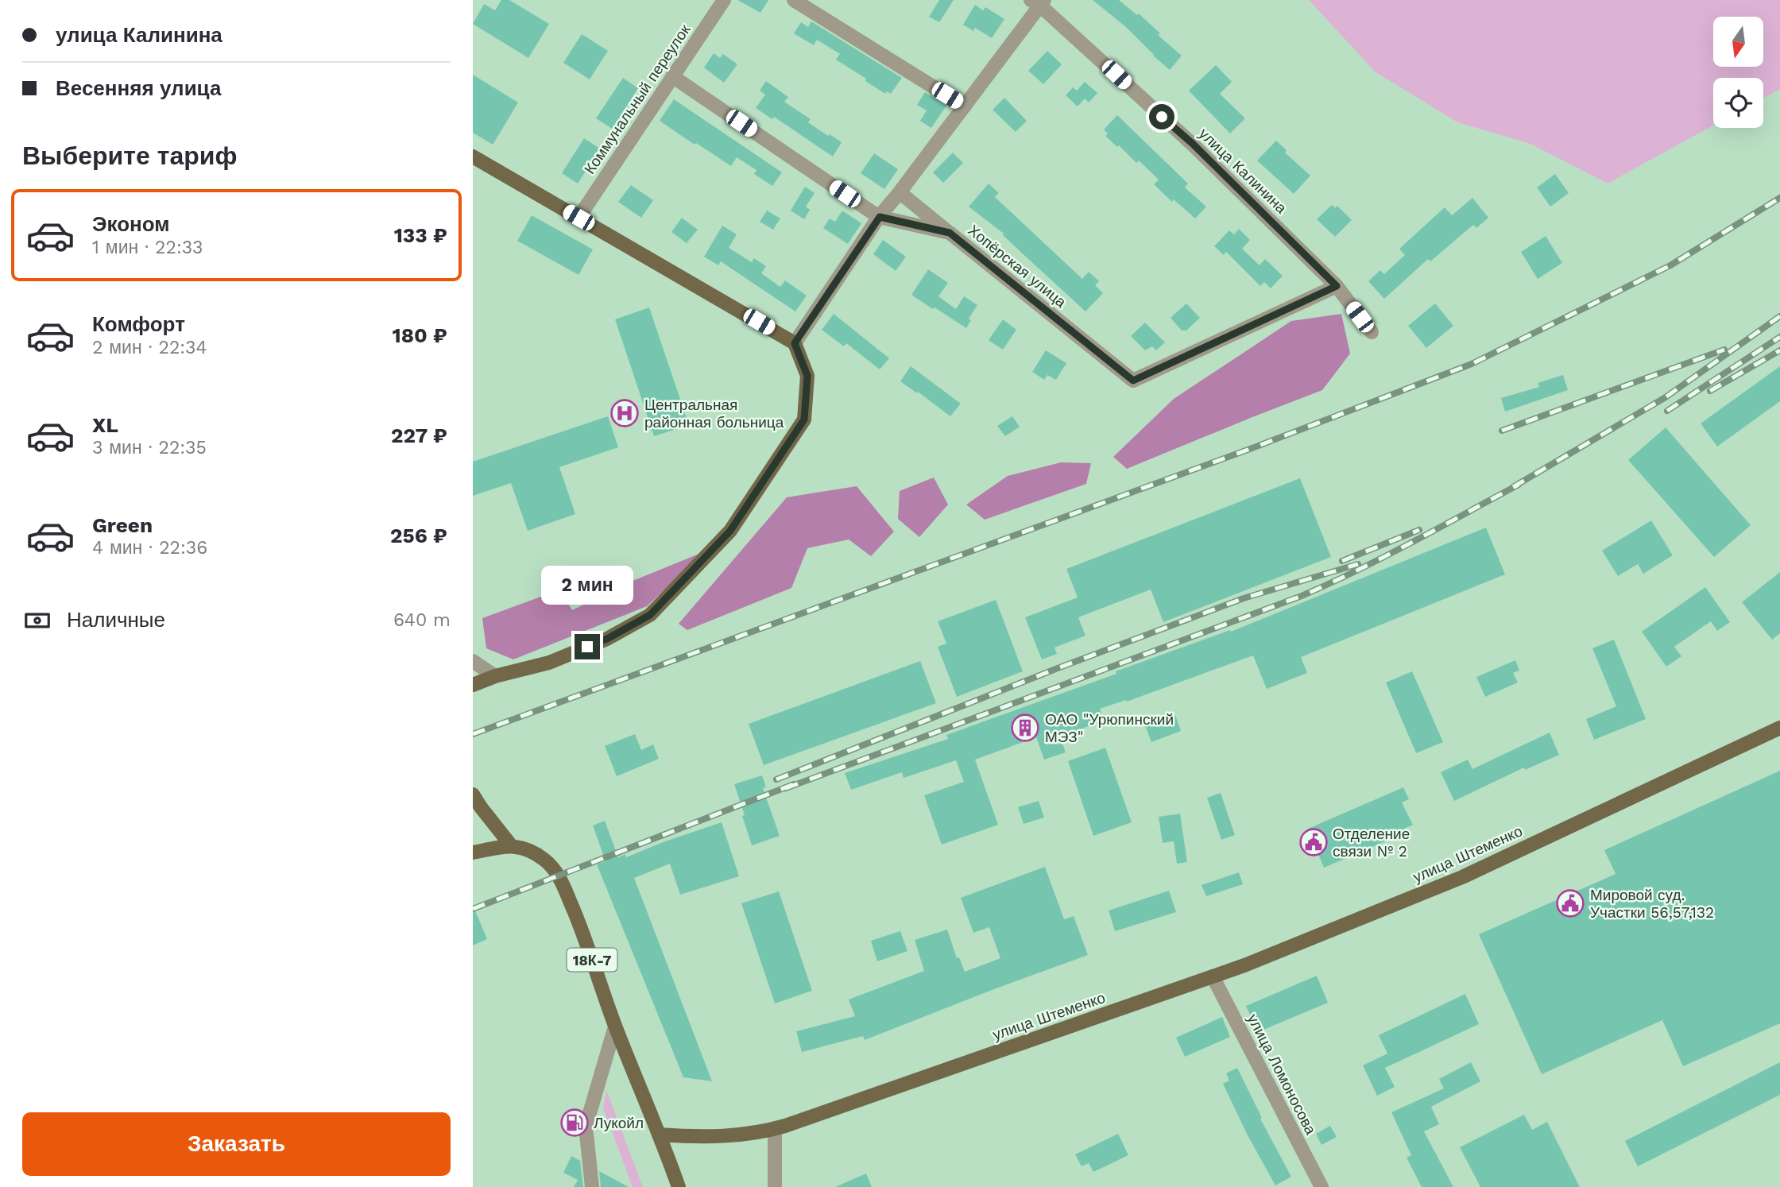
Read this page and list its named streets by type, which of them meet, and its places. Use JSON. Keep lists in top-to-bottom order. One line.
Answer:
{"streets":{"main road":["улица Штеменко","18К-7"],"street":["Коммунальный переулок","улица Калинина","Хопёрская улица","улица Ломоносова"]},"crossings":[["Коммунальный переулок","Хопёрская улица"],["улица Калинина","Хопёрская улица"],["улица Штеменко","18К-7"],["улица Штеменко","улица Ломоносова"]],"places":{"hospital":["Центральная районная больница"],"building":["ОАО \"Урюпинский МЭЗ\""],"public building":["Отделение связи № 2","Мировой суд. Участки 56,57,132"],"fuel station":["Лукойл"]},"north":"bottom","page":{"banner":["улица Калинина","Весенняя улица"],"heading":"Выберите тариф","list":[{"name":"Эконом","note":"1 мин · 22:33","value":"133 ₽"},{"name":"Комфорт","note":"2 мин · 22:34","value":"180 ₽"},{"name":"XL","note":"3 мин · 22:35","value":"227 ₽"},{"name":"Green","note":"4 мин · 22:36","value":"256 ₽"}],"bubble":"2 мин","pay":["Наличные","640 m"],"buttons":"Заказать"}}
